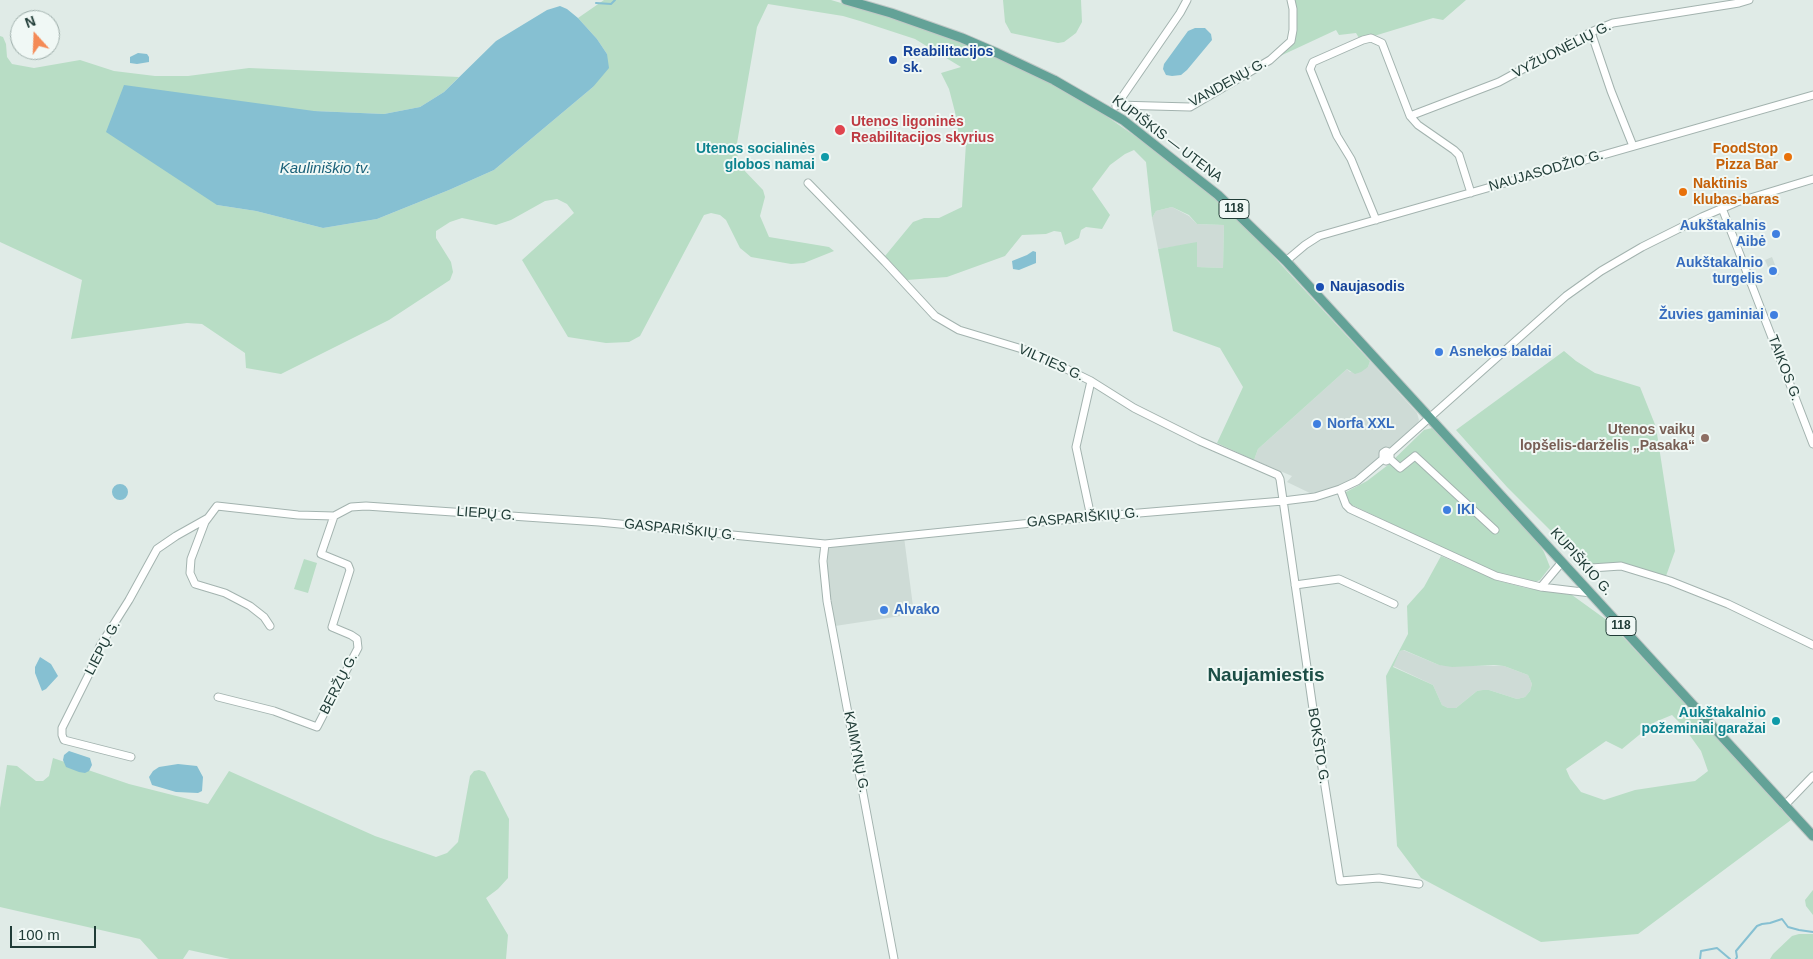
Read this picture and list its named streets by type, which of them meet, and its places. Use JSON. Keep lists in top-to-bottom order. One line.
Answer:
{"streets":{"main road":["KUPIŠKIS — UTENA","118","KUPIŠKIO G."],"street":["VYŽUONĖLIŲ G.","VANDENŲ G.","NAUJASODŽIO G.","VILTIES G.","TAIKOS G.","LIEPŲ G.","GASPARIŠKIŲ G.","BERŽŲ G.","BOKŠTO G.","KAIMYNŲ G."]},"crossings":[["VANDENŲ G.","KUPIŠKIS — UTENA"],["KUPIŠKIS — UTENA","NAUJASODŽIO G."],["KUPIŠKIS — UTENA","GASPARIŠKIŲ G."],["KUPIŠKIS — UTENA","KUPIŠKIO G."],["VILTIES G.","GASPARIŠKIŲ G."],["VILTIES G.","BOKŠTO G."],["TAIKOS G.","GASPARIŠKIŲ G."],["LIEPŲ G.","GASPARIŠKIŲ G."],["LIEPŲ G.","BERŽŲ G."],["GASPARIŠKIŲ G.","KUPIŠKIO G."],["GASPARIŠKIŲ G.","BOKŠTO G."],["GASPARIŠKIŲ G.","KAIMYNŲ G."]],"districts":["Naujamiestis"],"water":["Kauliniškio tv."],"places":["Reabilitacijos sk.","Utenos ligoninės Reabilitacijos skyrius","Utenos socialinės globos namai","FoodStop Pizza Bar","Naktinis klubas-baras","Aukštakalnis Aibė","Aukštakalnio turgelis","Naujasodis","Žuvies gaminiai","Asnekos baldai","Norfa XXL","Utenos vaikų lopšelis-darželis „Pasaka“","IKI","Alvako","Aukštakalnio požeminiai garažai"],"scale_bar":"100 m","north":"top"}
